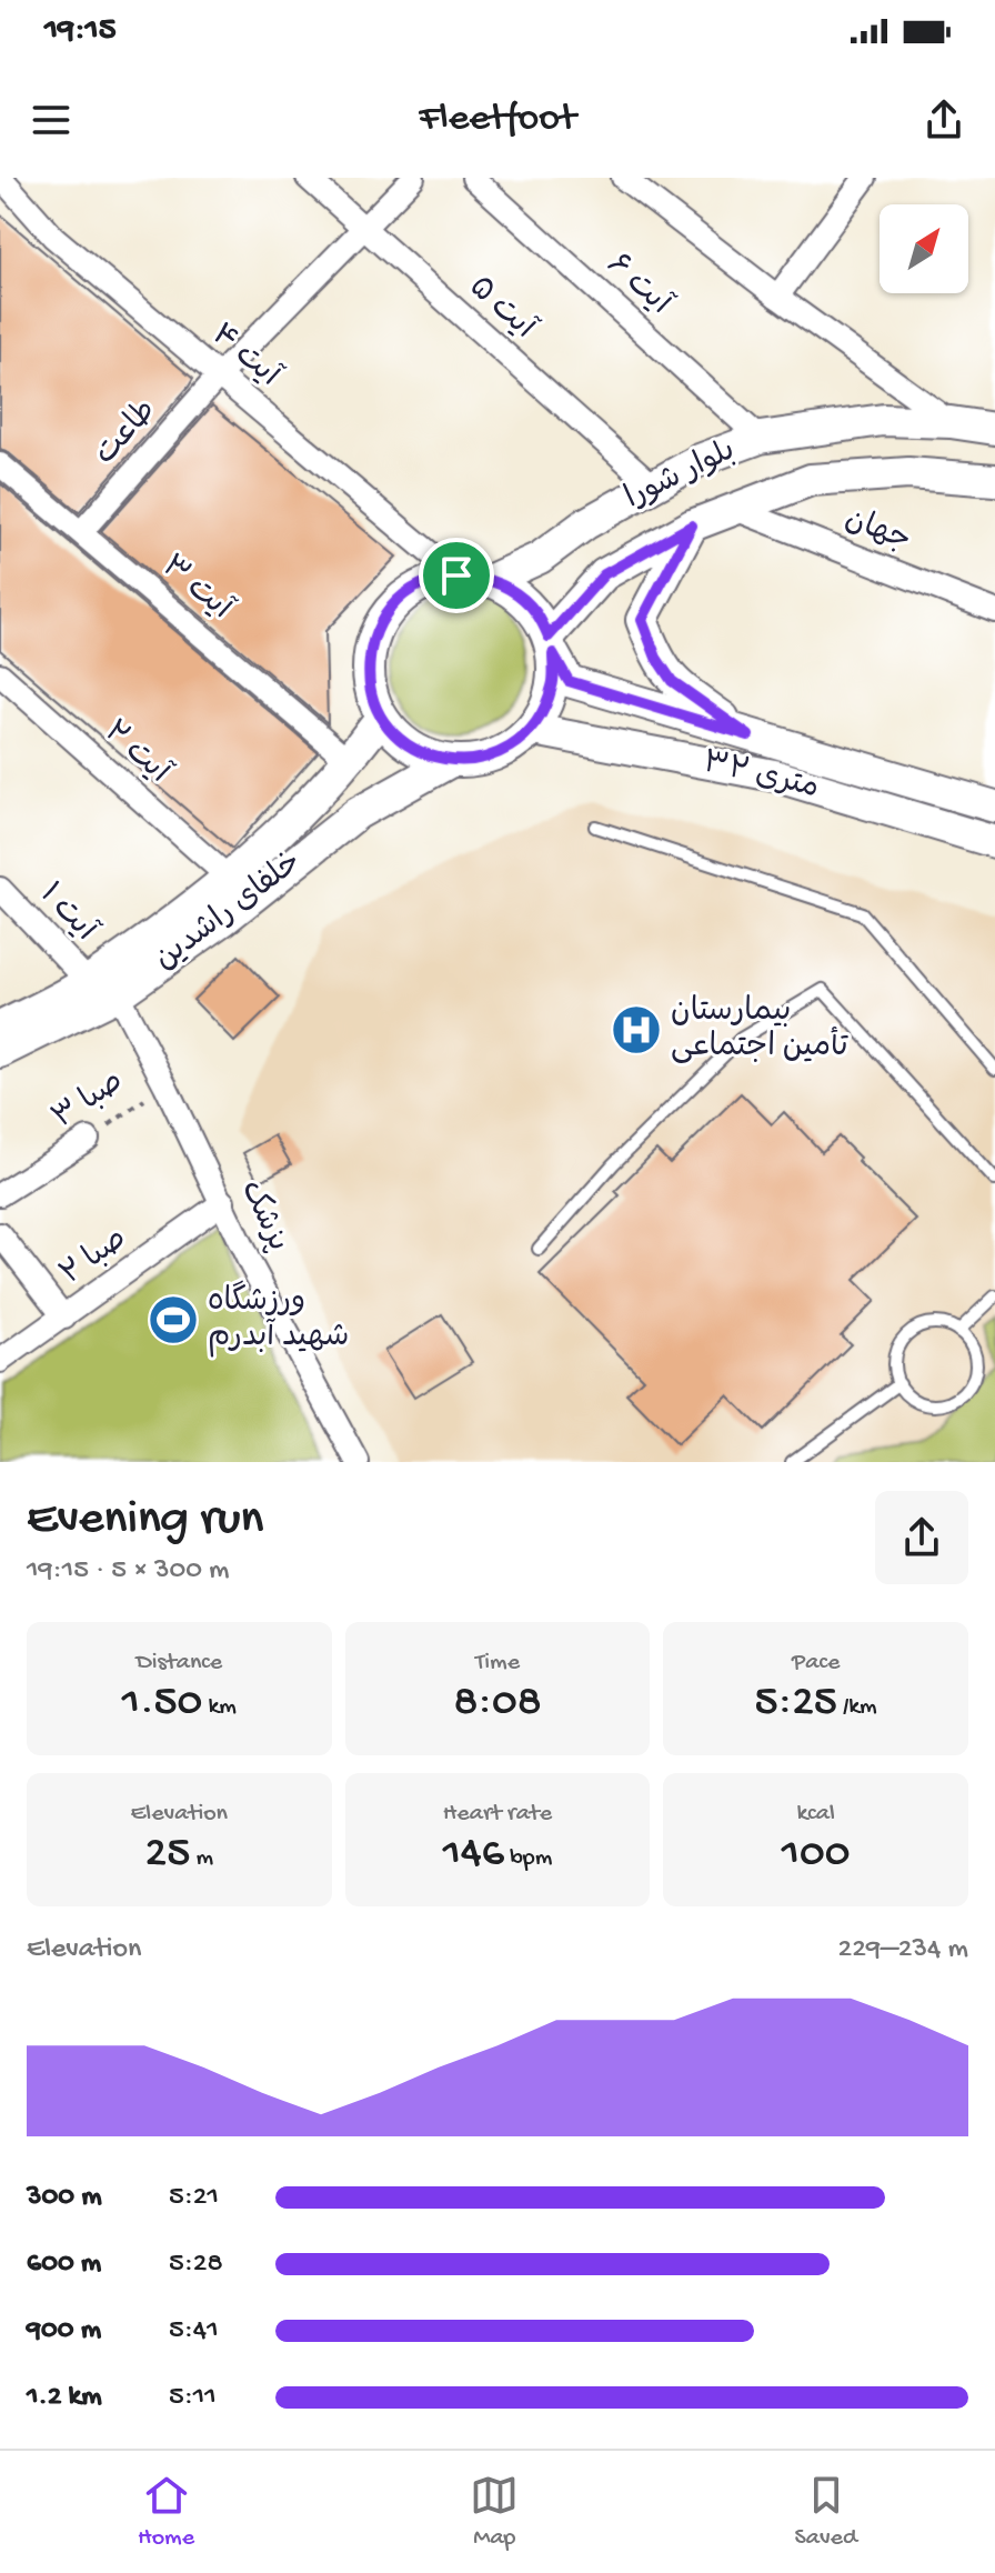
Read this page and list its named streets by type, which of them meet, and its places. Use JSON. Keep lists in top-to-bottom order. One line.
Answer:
{"streets":{"main road":["بلوار شورا","۳۲ متری","خلفای راشدین"],"street":["آیت ۶","آیت ۵","آیت ۴","طاعت","جهان","آیت ۳","آیت ۲","آیت ۱","صبا ۳","پزشک","صبا ۲"]},"crossings":[["آیت ۶","بلوار شورا"],["آیت ۵","طاعت"],["آیت ۵","بلوار شورا"],["آیت ۴","طاعت"],["آیت ۴","بلوار شورا"],["آیت ۴","۳۲ متری"],["آیت ۴","خلفای راشدین"],["طاعت","آیت ۳"],["بلوار شورا","جهان"],["بلوار شورا","۳۲ متری"],["بلوار شورا","خلفای راشدین"],["آیت ۳","خلفای راشدین"],["آیت ۲","خلفای راشدین"],["۳۲ متری","خلفای راشدین"],["خلفای راشدین","آیت ۱"],["خلفای راشدین","پزشک"],["صبا ۳","پزشک"],["پزشک","صبا ۲"]],"places":{"hospital":["بیمارستان تأمین اجتماعی"],"sports":["ورزشگاه شهید آبدرم"]},"north":"top right","page":{"status":"19:15","header":"Fleetfoot","heading":["Evening run","19:15 · 5 × 300 m"],"stats":[["Distance","1.50 km"],["Time","8:08"],["Pace","5:25 /km"],["Elevation","25 m"],["Heart rate","146 bpm"],["kcal","100"]],"chart":["Elevation","229–234 m"],"list":[{"name":"300 m","note":"5:21"},{"name":"600 m","note":"5:28"},{"name":"900 m","note":"5:41"},{"name":"1.2 km","note":"5:11"}],"tabs":["Home","Map","Saved"]}}
